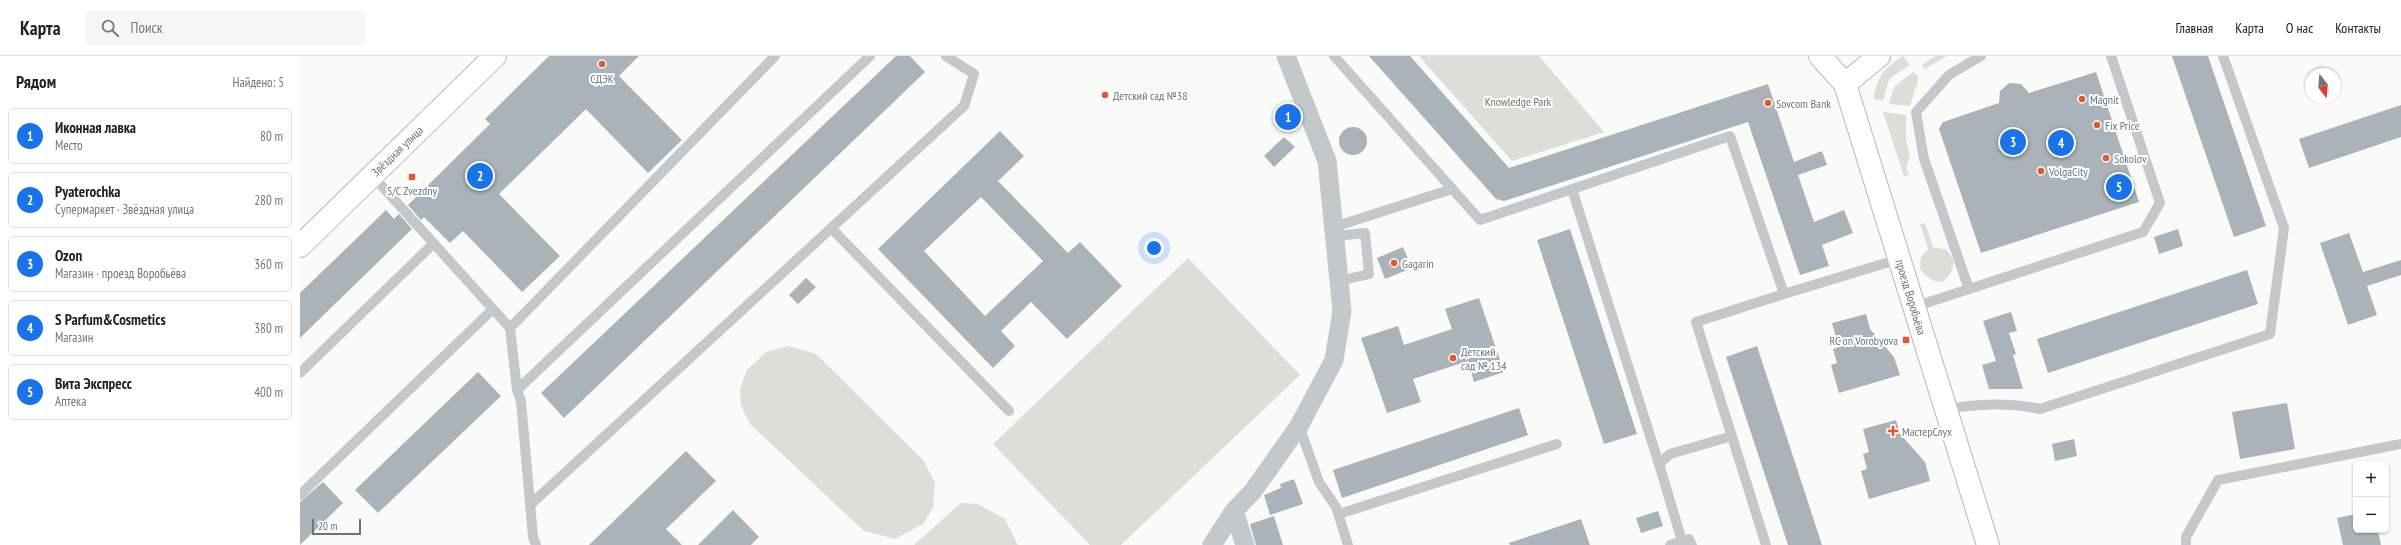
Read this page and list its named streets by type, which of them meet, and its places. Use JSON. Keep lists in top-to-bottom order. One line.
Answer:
{"streets":{"main road":["Звёздная улица","проезд Воробьёва"]},"parks":["Knowledge Park"],"places":{"other":["СДЭК","Детский сад №38","Magnit","Sovcom Bank","Fix Price","Sokolov","VolgaCity","Gagarin","Детский сад № 134"],"transit":["S/C Zvezdny","RC on Vorobyova"],"health":["МастерСлух"]},"scale_bar":"20 m","north":"bottom","page":{"header":"Карта","search":"Поиск","nav":["Главная","Карта","О нас","Контакты"],"heading":["Рядом","Найдено: 5"],"pins":["1","3","4","2","5"],"list":[{"mark":"1","name":"Иконная лавка","note":"Место","value":"80 m"},{"mark":"2","name":"Pyaterochka","note":"Супермаркет · Звёздная улица","value":"280 m"},{"mark":"3","name":"Ozon","note":"Магазин · проезд Воробьёва","value":"360 m"},{"mark":"4","name":"S Parfum&Cosmetics","note":"Магазин","value":"380 m"},{"mark":"5","name":"Вита Экспресс","note":"Аптека","value":"400 m"}],"map_buttons":["+","−"],"scale":"20 m"}}
